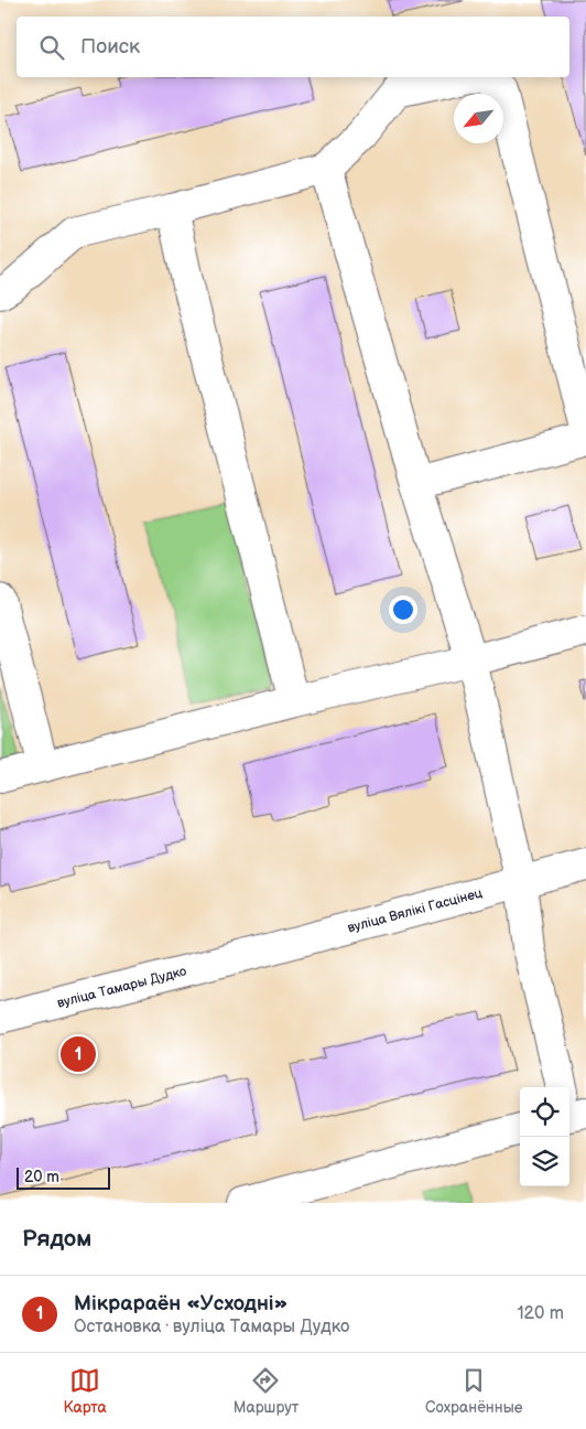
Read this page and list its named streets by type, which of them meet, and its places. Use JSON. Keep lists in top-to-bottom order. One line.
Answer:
{"streets":{"street":["вуліца Вялікі Гасцінец","вуліца Тамары Дудко"]},"crossings":[["вуліца Вялікі Гасцінец","вуліца Тамары Дудко"]],"scale_bar":"20 m","north":"bottom left","page":{"search":"Поиск","pins":"1","scale":"20 m","heading":"Рядом","list":[{"mark":"1","name":"Мікрараён «Усходні»","note":"Остановка · вуліца Тамары Дудко","value":"120 m"}],"nav":["Карта","Маршрут","Сохранённые"]}}
